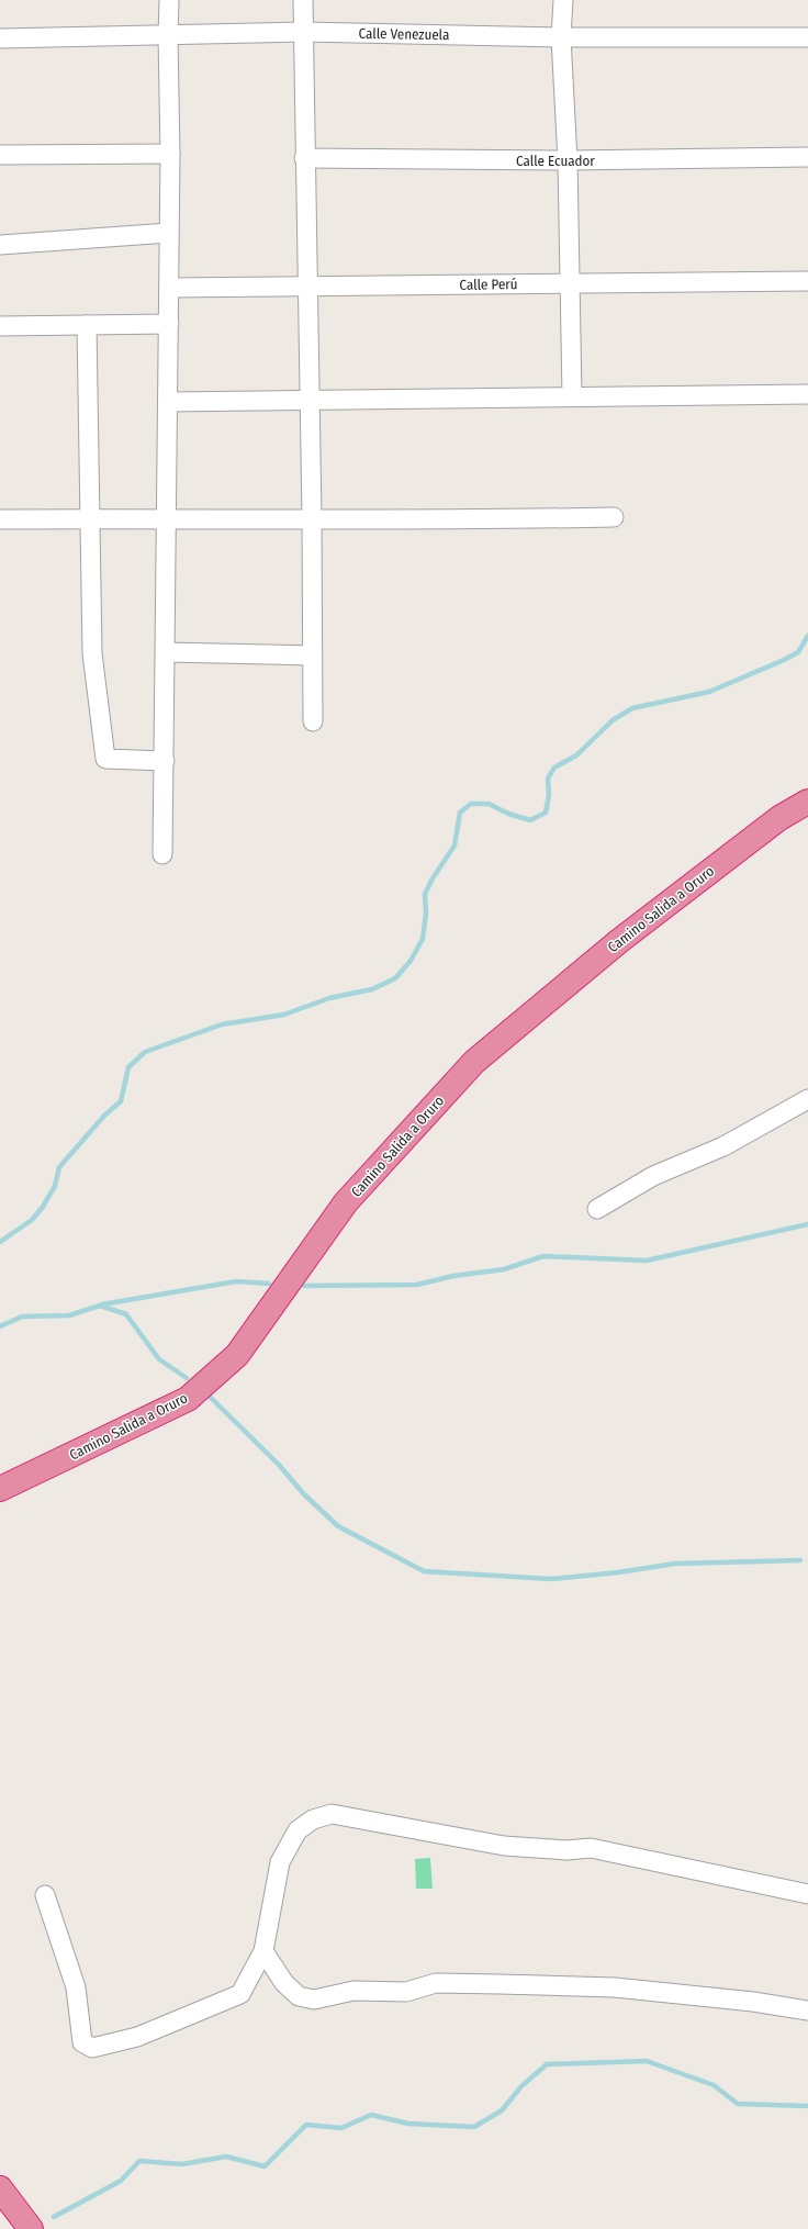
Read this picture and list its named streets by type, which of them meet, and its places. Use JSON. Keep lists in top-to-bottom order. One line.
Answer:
{"streets":{"highway":["Camino Salida a Oruro"],"street":["Calle Venezuela","Calle Ecuador","Calle Perú"]}}
